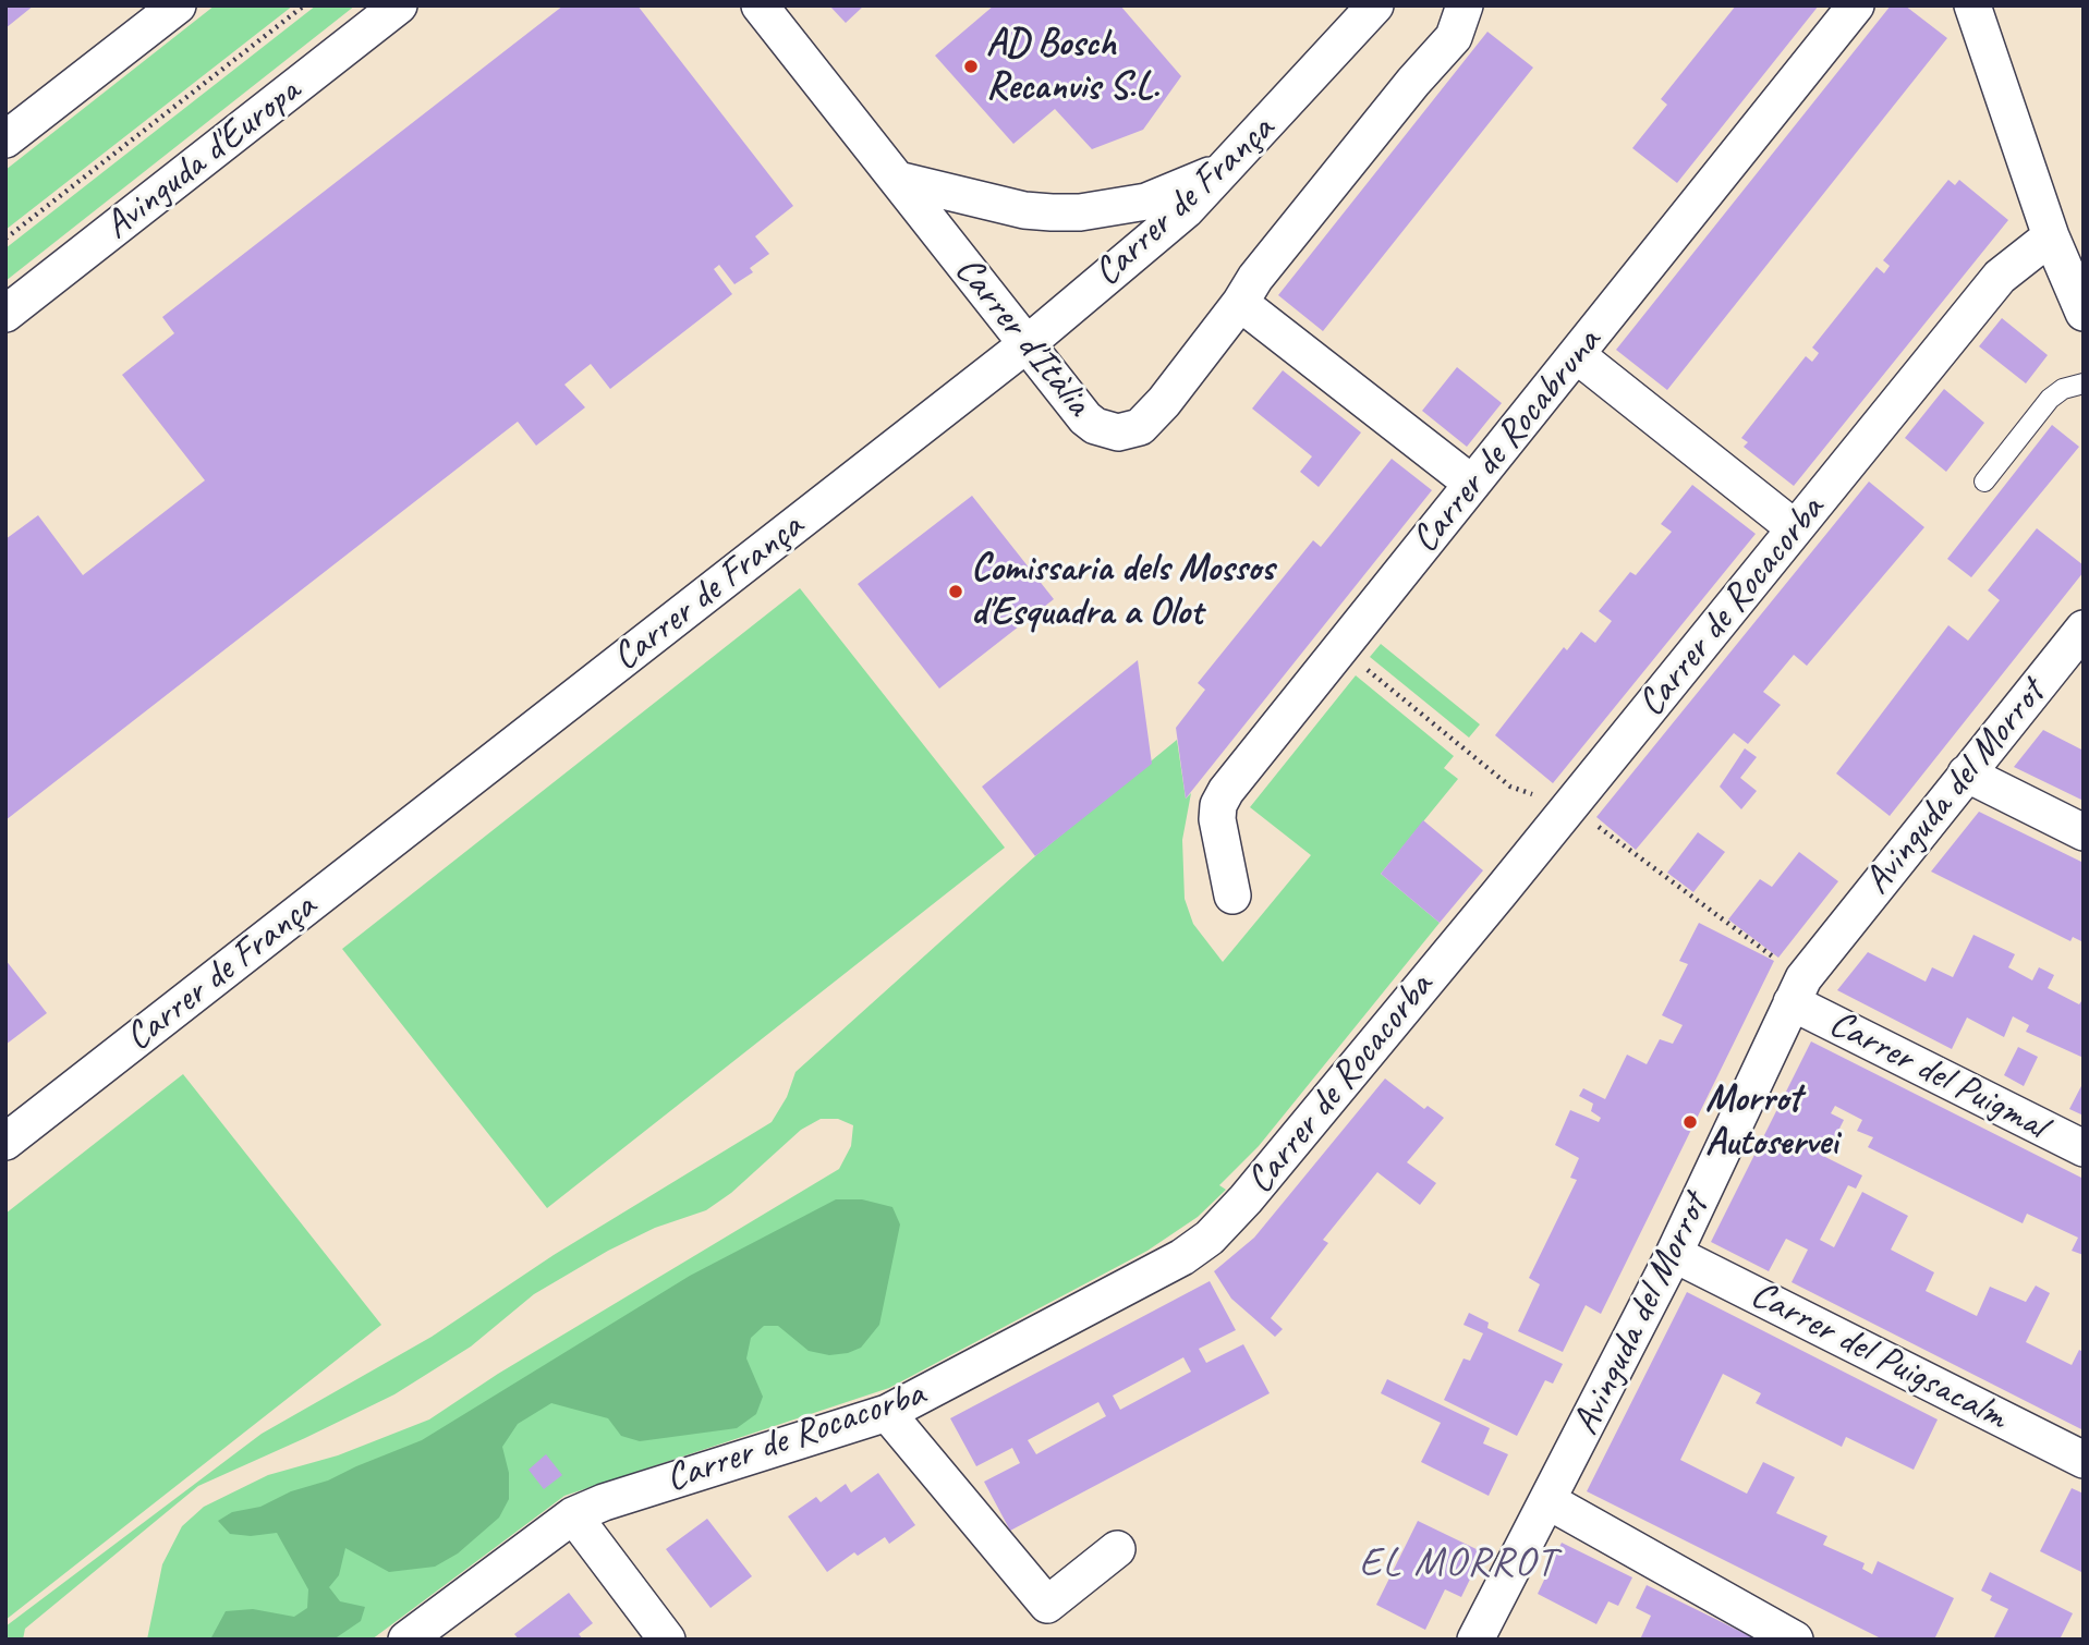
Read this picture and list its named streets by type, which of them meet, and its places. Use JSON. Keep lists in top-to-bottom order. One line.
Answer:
{"streets":{"street":["Avinguda d'Europa","Carrer de França","Carrer d'Itàlia","Carrer de Rocabruna","Carrer de Rocacorba","Avinguda del Morrot","Carrer del Puigmal","Carrer del Puigsacalm"]},"crossings":[["Carrer de França","Carrer d'Itàlia"],["Avinguda del Morrot","Carrer del Puigmal"],["Avinguda del Morrot","Carrer del Puigsacalm"]],"districts":["EL MORROT"],"places":["AD Bosch Recanvis S.L.","Comissaria dels Mossos d'Esquadra a Olot","Morrot Autoservei"]}
